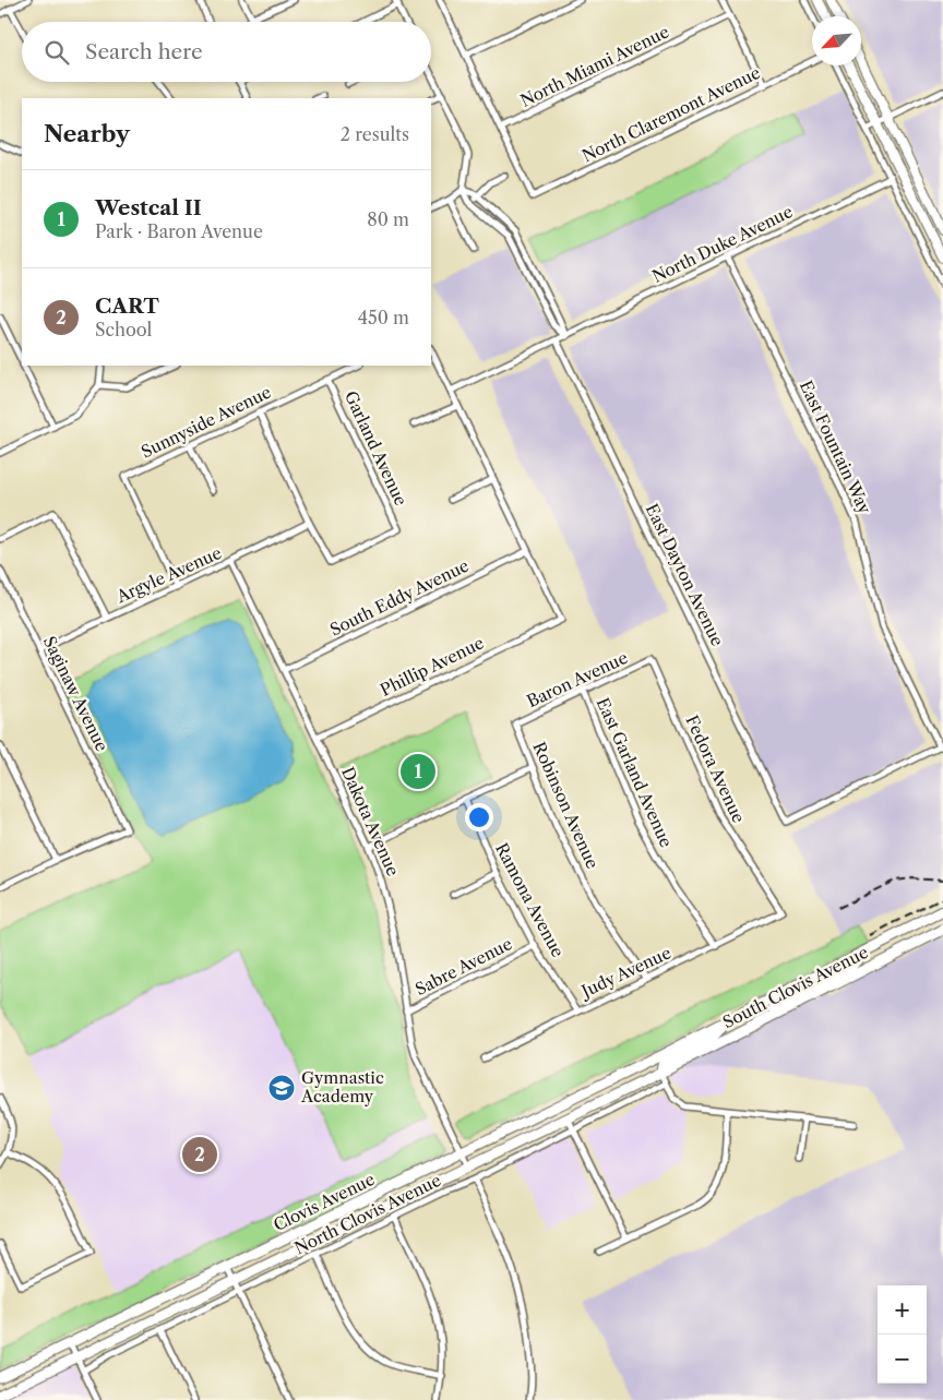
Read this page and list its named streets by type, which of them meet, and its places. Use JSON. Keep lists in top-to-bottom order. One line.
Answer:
{"streets":{"main road":["South Clovis Avenue","Clovis Avenue"],"street":["North Miami Avenue","North Claremont Avenue","North Duke Avenue","Sunnyside Avenue","East Fountain Way","Garland Avenue","Argyle Avenue","East Dayton Avenue","South Eddy Avenue","Phillip Avenue","Baron Avenue","Saginaw Avenue","Fedora Avenue","East Garland Avenue","Robinson Avenue","Dakota Avenue","Ramona Avenue","Sabre Avenue","Judy Avenue","North Clovis Avenue"]},"crossings":[["North Miami Avenue","North Claremont Avenue"],["North Duke Avenue","East Fountain Way"],["North Duke Avenue","East Dayton Avenue"],["Sunnyside Avenue","Garland Avenue"],["Sunnyside Avenue","Argyle Avenue"],["East Fountain Way","East Dayton Avenue"],["Garland Avenue","Argyle Avenue"],["Argyle Avenue","Saginaw Avenue"],["Argyle Avenue","Dakota Avenue"],["South Eddy Avenue","Phillip Avenue"],["South Eddy Avenue","Dakota Avenue"],["Phillip Avenue","Dakota Avenue"],["Baron Avenue","Fedora Avenue"],["Baron Avenue","East Garland Avenue"],["Baron Avenue","Robinson Avenue"],["Fedora Avenue","Judy Avenue"],["East Garland Avenue","Judy Avenue"],["Robinson Avenue","Judy Avenue"],["Dakota Avenue","Sabre Avenue"],["Dakota Avenue","Clovis Avenue"],["Ramona Avenue","Sabre Avenue"],["Ramona Avenue","Judy Avenue"],["South Clovis Avenue","Clovis Avenue"]],"places":{"school or university":["Gymnastic Academy"]},"north":"bottom left","page":{"search":"Search here","heading":["Nearby","2 results"],"list":[{"mark":"1","name":"Westcal II","note":"Park · Baron Avenue","value":"80 m"},{"mark":"2","name":"CART","note":"School","value":"450 m"}],"pins":["1","2"],"map_buttons":["+","−"]}}
